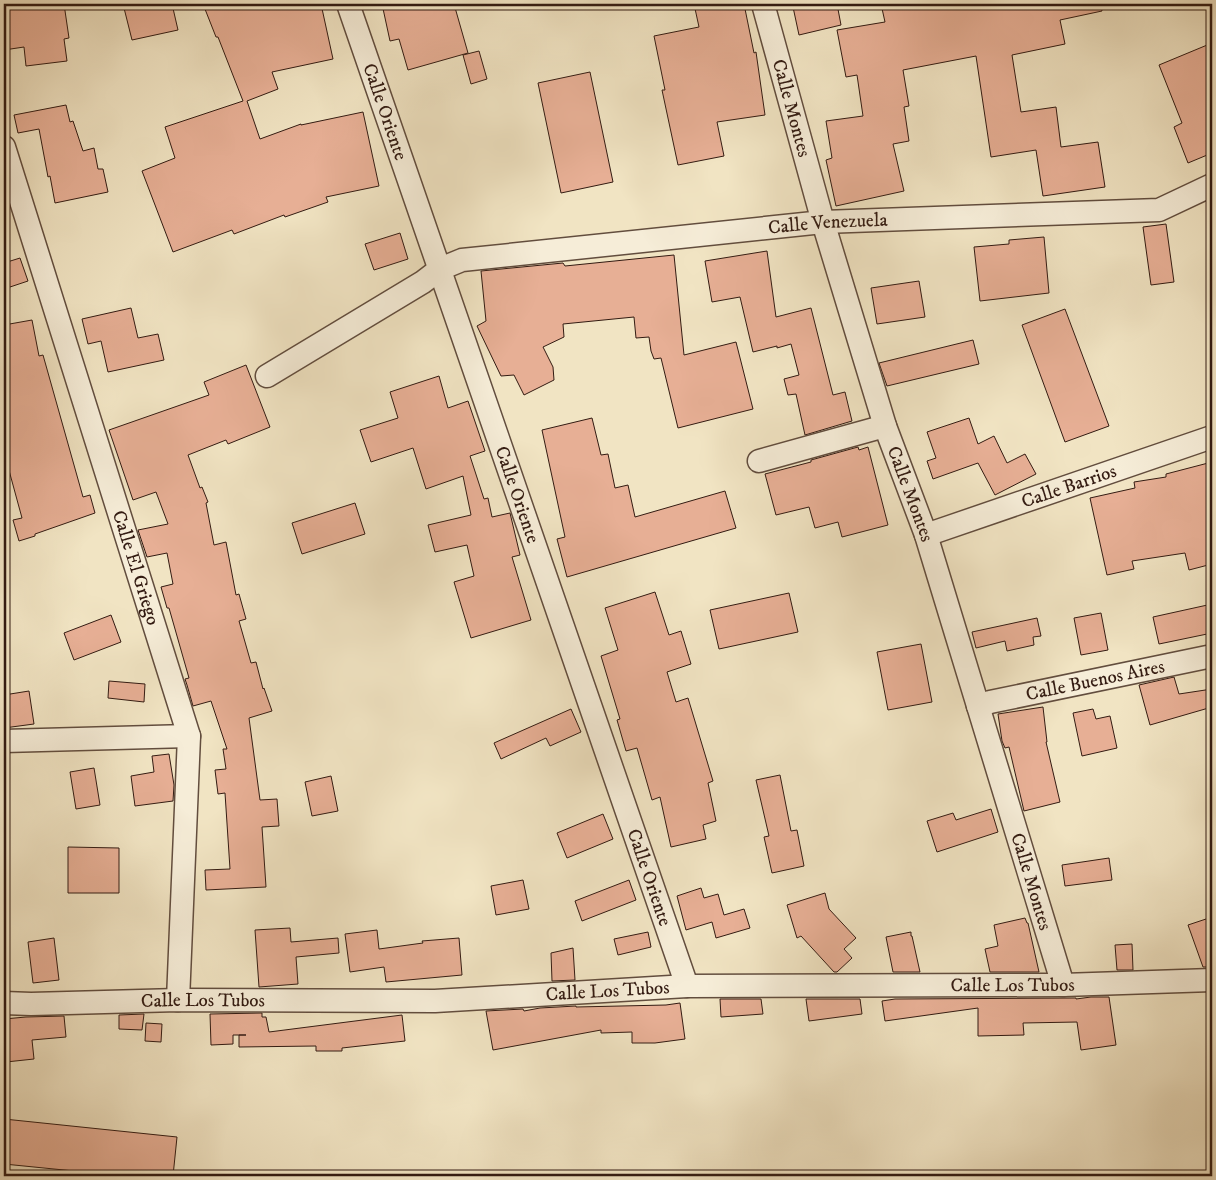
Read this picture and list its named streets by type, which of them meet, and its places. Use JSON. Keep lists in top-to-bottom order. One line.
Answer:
{"streets":{"street":["Calle Montes","Calle Oriente","Calle Venezuela","Calle Barrios","Calle El Griego","Calle Buenos Aires","Calle Los Tubos"]},"crossings":[["Calle Montes","Calle Venezuela"],["Calle Montes","Calle Barrios"],["Calle Montes","Calle Buenos Aires"],["Calle Montes","Calle Los Tubos"],["Calle Oriente","Calle Venezuela"],["Calle Oriente","Calle Los Tubos"],["Calle El Griego","Calle Los Tubos"]]}
